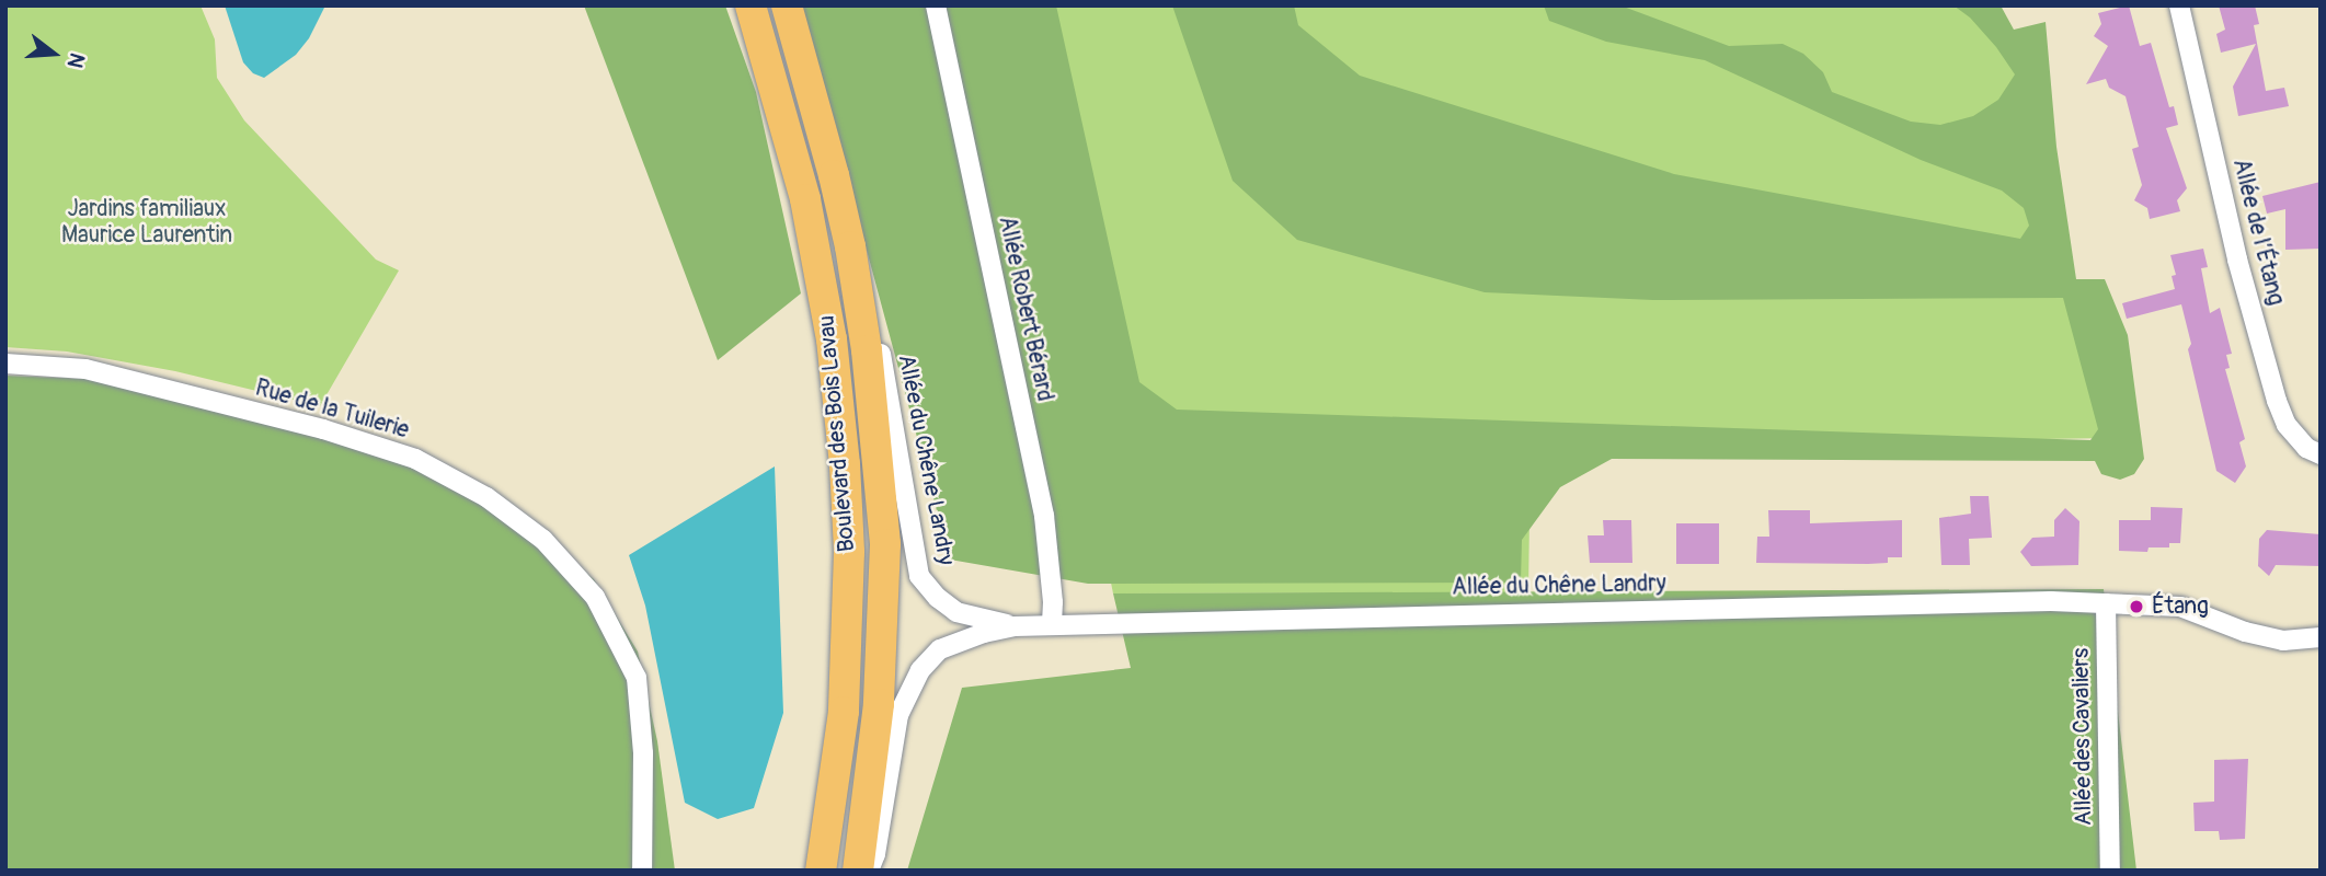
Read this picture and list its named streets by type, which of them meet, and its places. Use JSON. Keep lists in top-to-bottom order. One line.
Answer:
{"streets":{"main road":["Boulevard des Bois Lavau"],"street":["Allée de l’Étang","Allée Robert Bérard","Rue de la Tuilerie","Allée du Chêne Landry","Allée des Cavaliers"]},"crossings":[["Allée Robert Bérard","Allée du Chêne Landry"],["Boulevard des Bois Lavau","Allée du Chêne Landry"],["Allée du Chêne Landry","Allée des Cavaliers"]],"parks":["Jardins familiaux Maurice Laurentin"],"places":["Étang"],"north":"right"}
